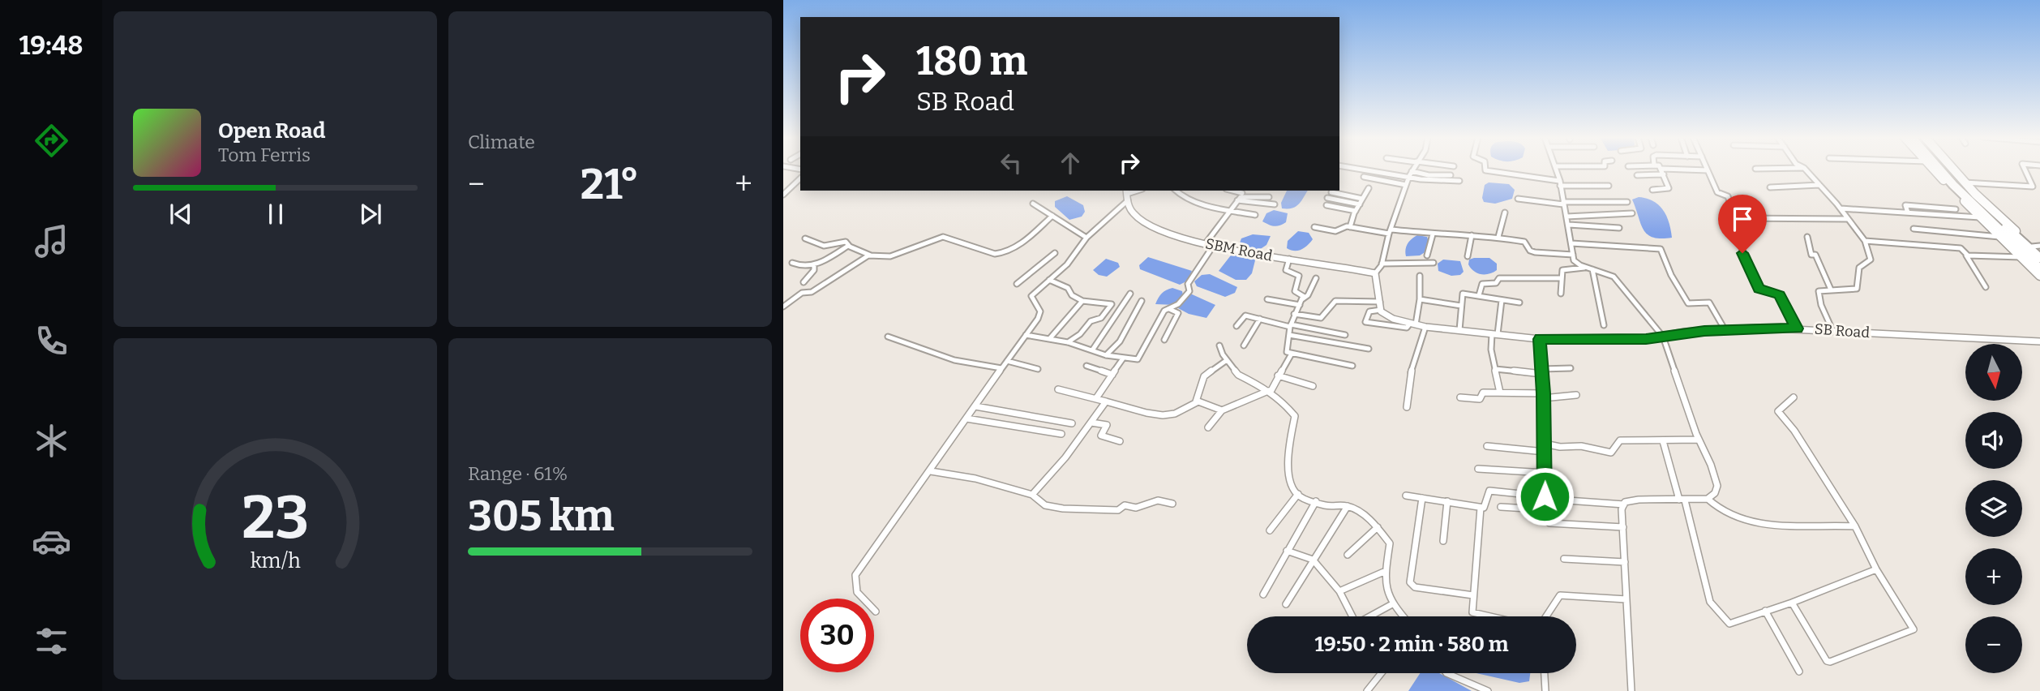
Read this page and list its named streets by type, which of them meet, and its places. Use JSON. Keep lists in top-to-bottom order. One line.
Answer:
{"streets":{"street":["SBM Road","SB Road"]},"north":"bottom","page":{"tabs":"19:48","tile":["Climate",["Range · 61%","305 km"]],"turn":["180 m","SB Road"],"song":["Open Road","Tom Ferris"],"heat":["−","21°","+"],"map_buttons":["+","−"],"limit":"30","trip":"19:50 · 2 min · 580 m","gauge":["23","km/h"]}}
